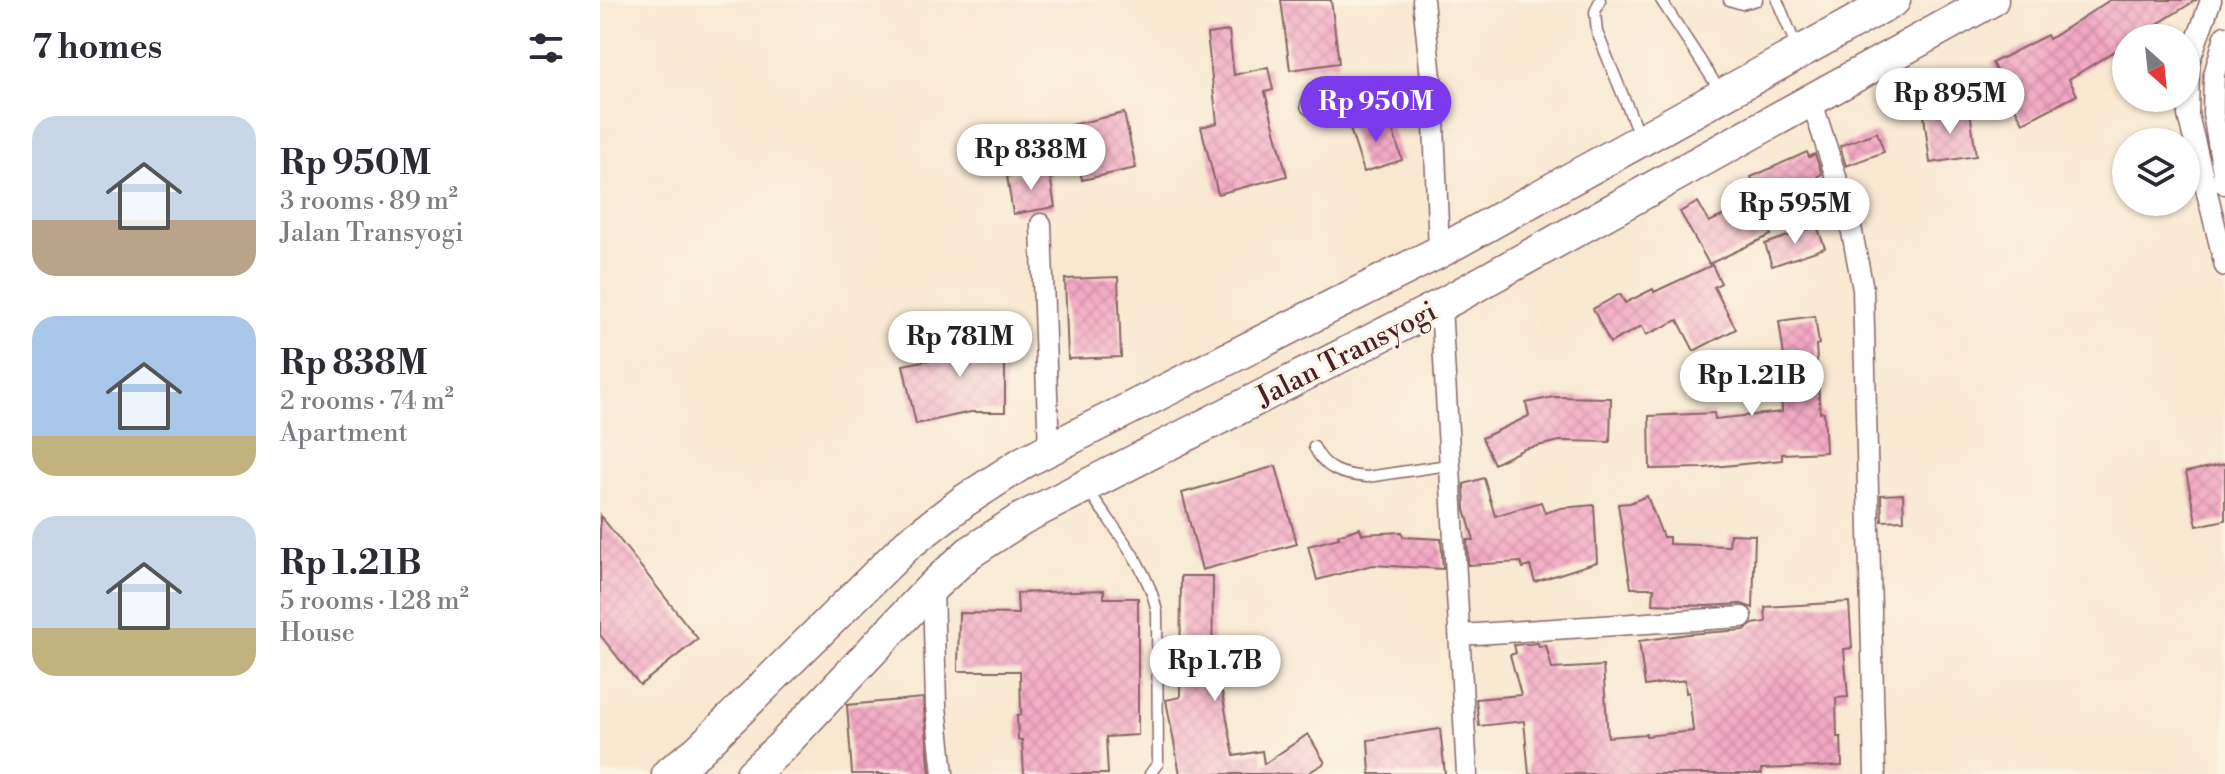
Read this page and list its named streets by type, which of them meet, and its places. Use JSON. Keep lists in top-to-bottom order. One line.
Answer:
{"streets":{"highway":["Jalan Transyogi"]},"north":"bottom right","page":{"heading":"7 homes","price":["Rp 895M","Rp 950M","Rp 838M","Rp 595M","Rp 781M","Rp 1.21B","Rp 1.7B"],"list":[{"name":"Rp 950M","note":"3 rooms · 89 m² · Jalan Transyogi"},{"name":"Rp 838M","note":"2 rooms · 74 m² · Apartment"},{"name":"Rp 1.21B","note":"5 rooms · 128 m² · House"}]}}
